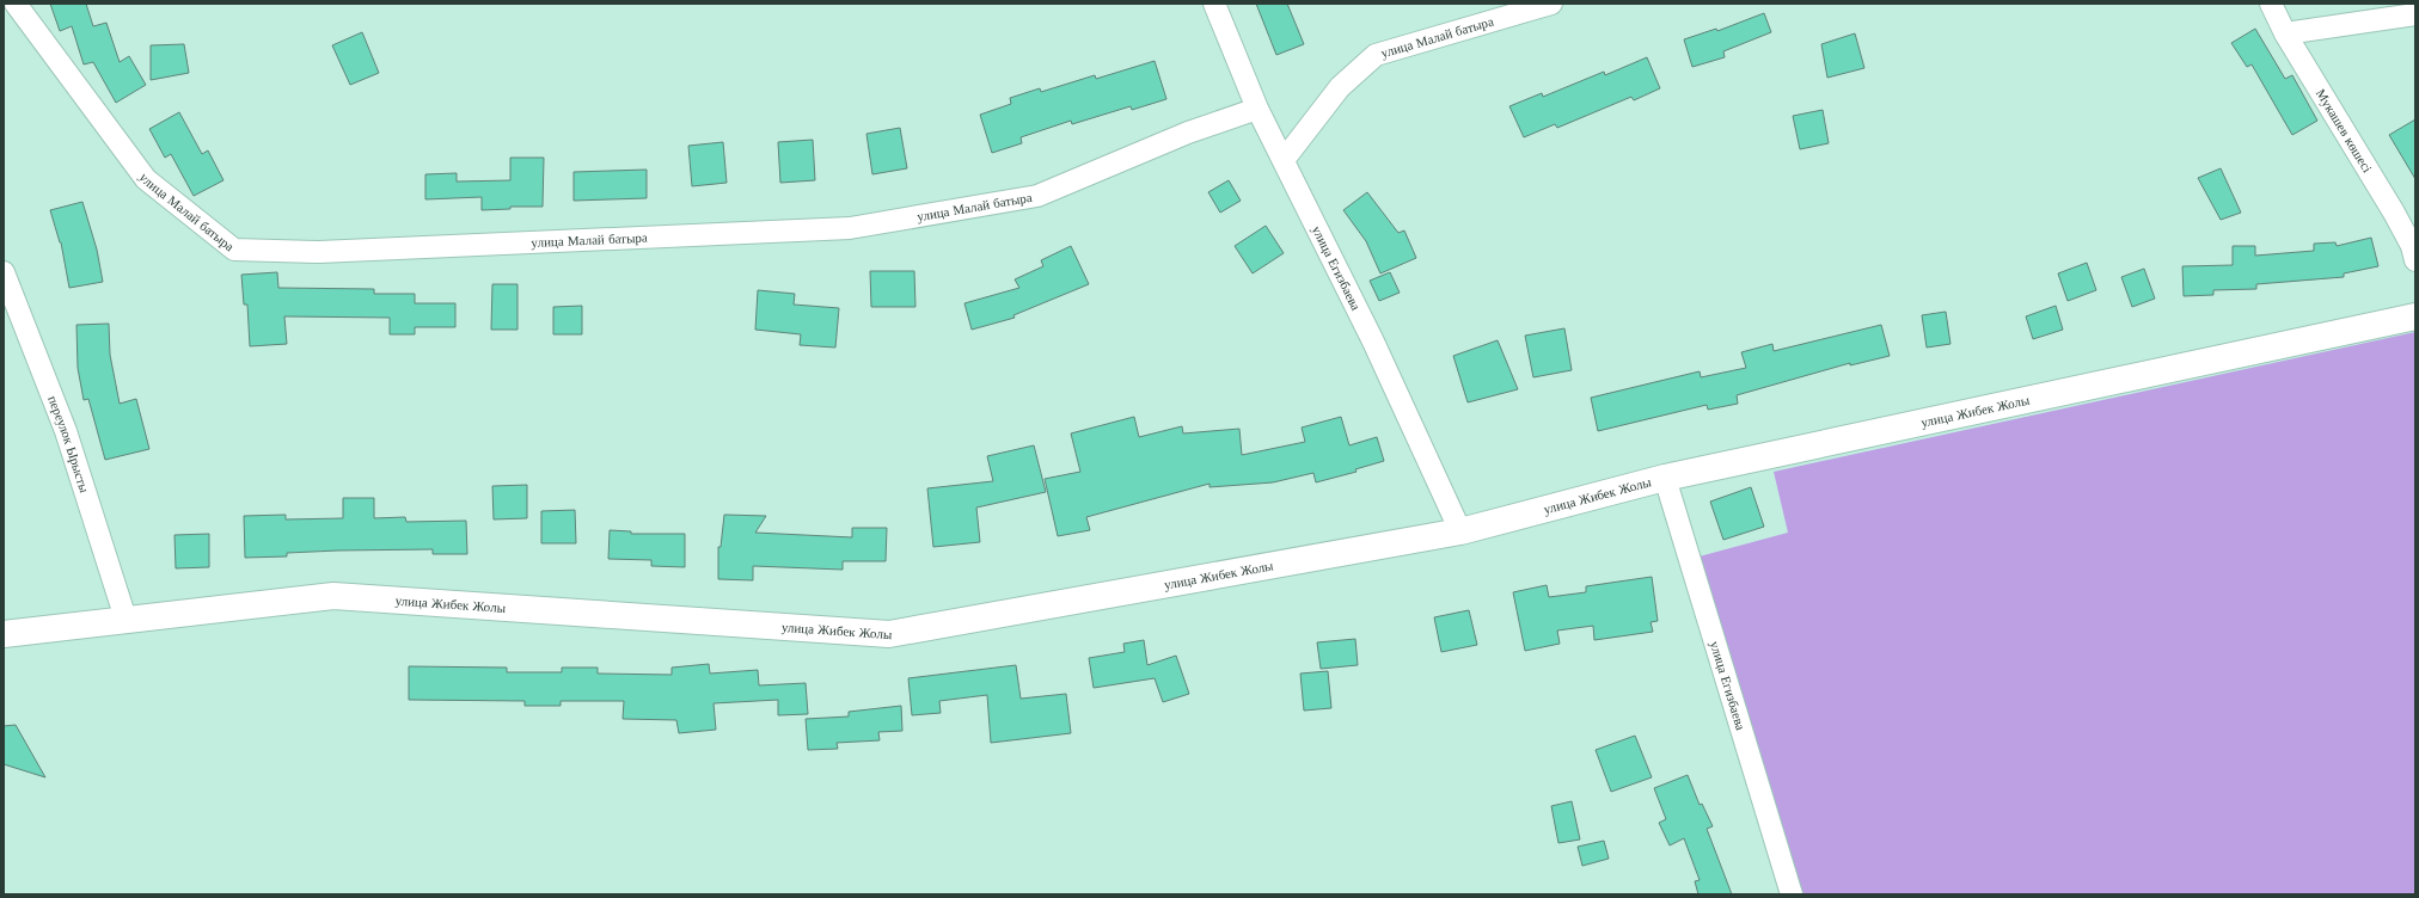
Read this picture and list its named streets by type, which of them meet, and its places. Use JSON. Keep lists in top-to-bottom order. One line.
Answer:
{"streets":{"main road":["улица Жибек Жолы"],"street":["улица Малай батыра","Мукашев көшесі","улица Егизбаева","переулок Ырысты"]},"crossings":[["улица Малай батыра","улица Егизбаева"],["улица Егизбаева","улица Жибек Жолы"],["улица Жибек Жолы","переулок Ырысты"]]}
